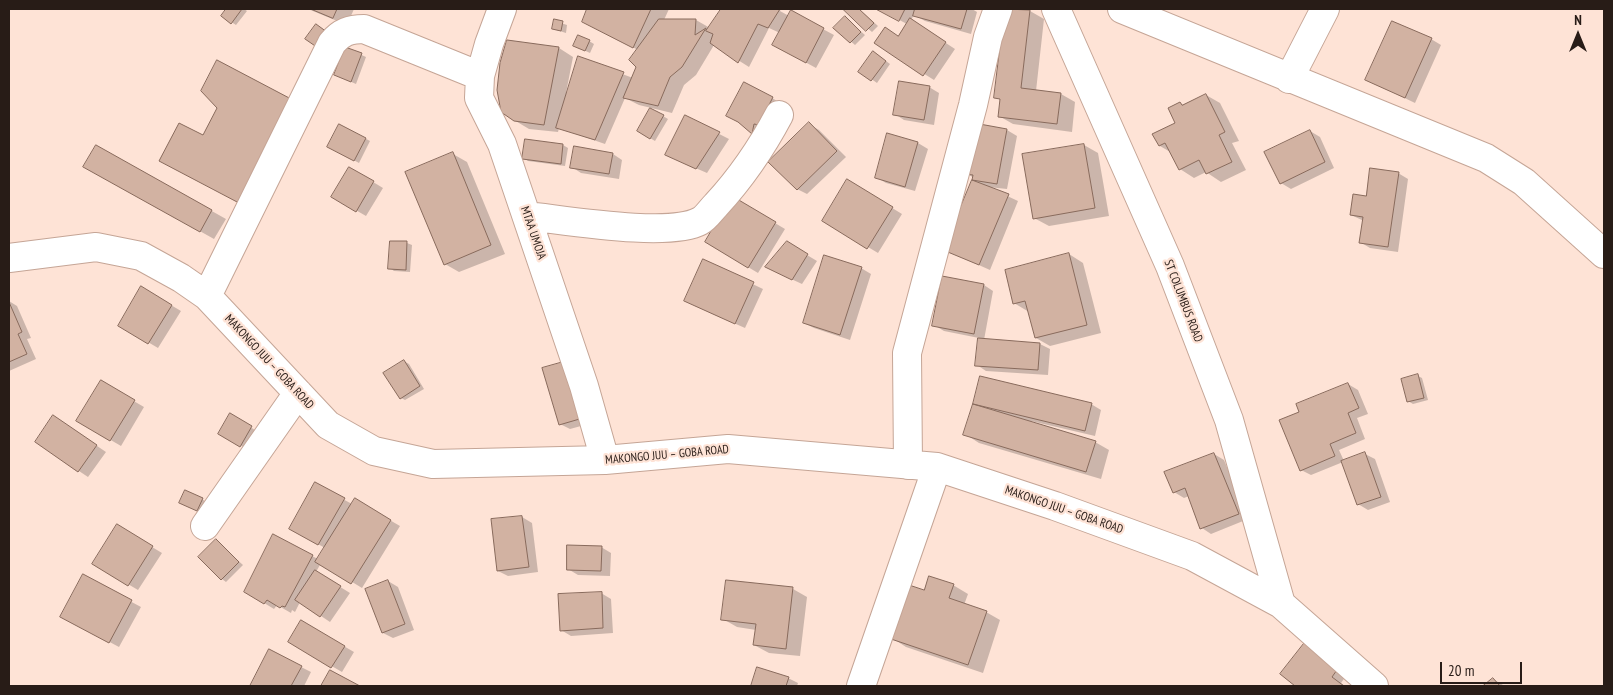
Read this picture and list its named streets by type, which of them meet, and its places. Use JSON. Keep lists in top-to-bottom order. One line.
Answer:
{"streets":{"street":["MTAA UMOJA","ST COLUMBUS ROAD","MAKONGO JUU – GOBA ROAD"]},"crossings":[["MTAA UMOJA","MAKONGO JUU – GOBA ROAD"],["ST COLUMBUS ROAD","MAKONGO JUU – GOBA ROAD"]],"scale_bar":"20 m","north":"top"}
